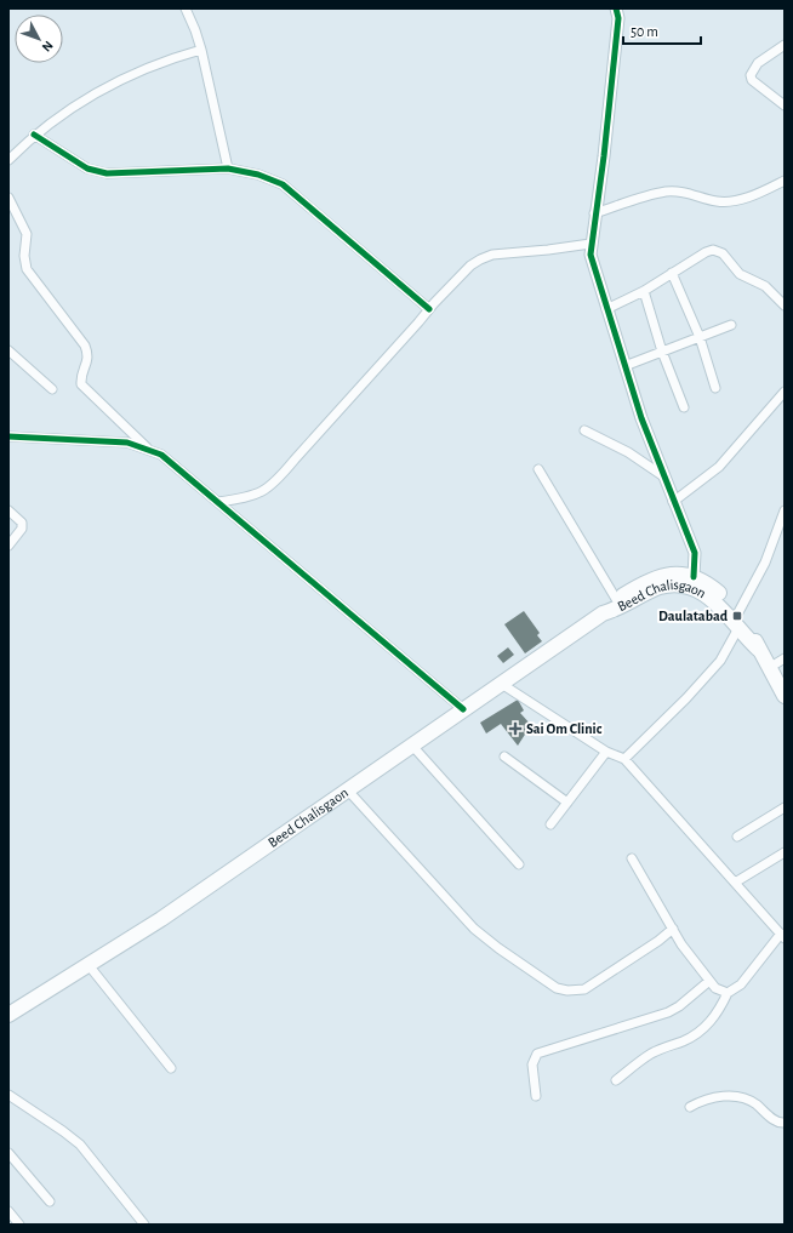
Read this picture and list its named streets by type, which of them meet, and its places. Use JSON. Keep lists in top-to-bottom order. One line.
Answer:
{"streets":{"highway":["Beed Chalisgaon"]},"places":{"transit":["Daulatabad"],"health":["Sai Om Clinic"]},"scale_bar":"50 m","north":"bottom right"}
